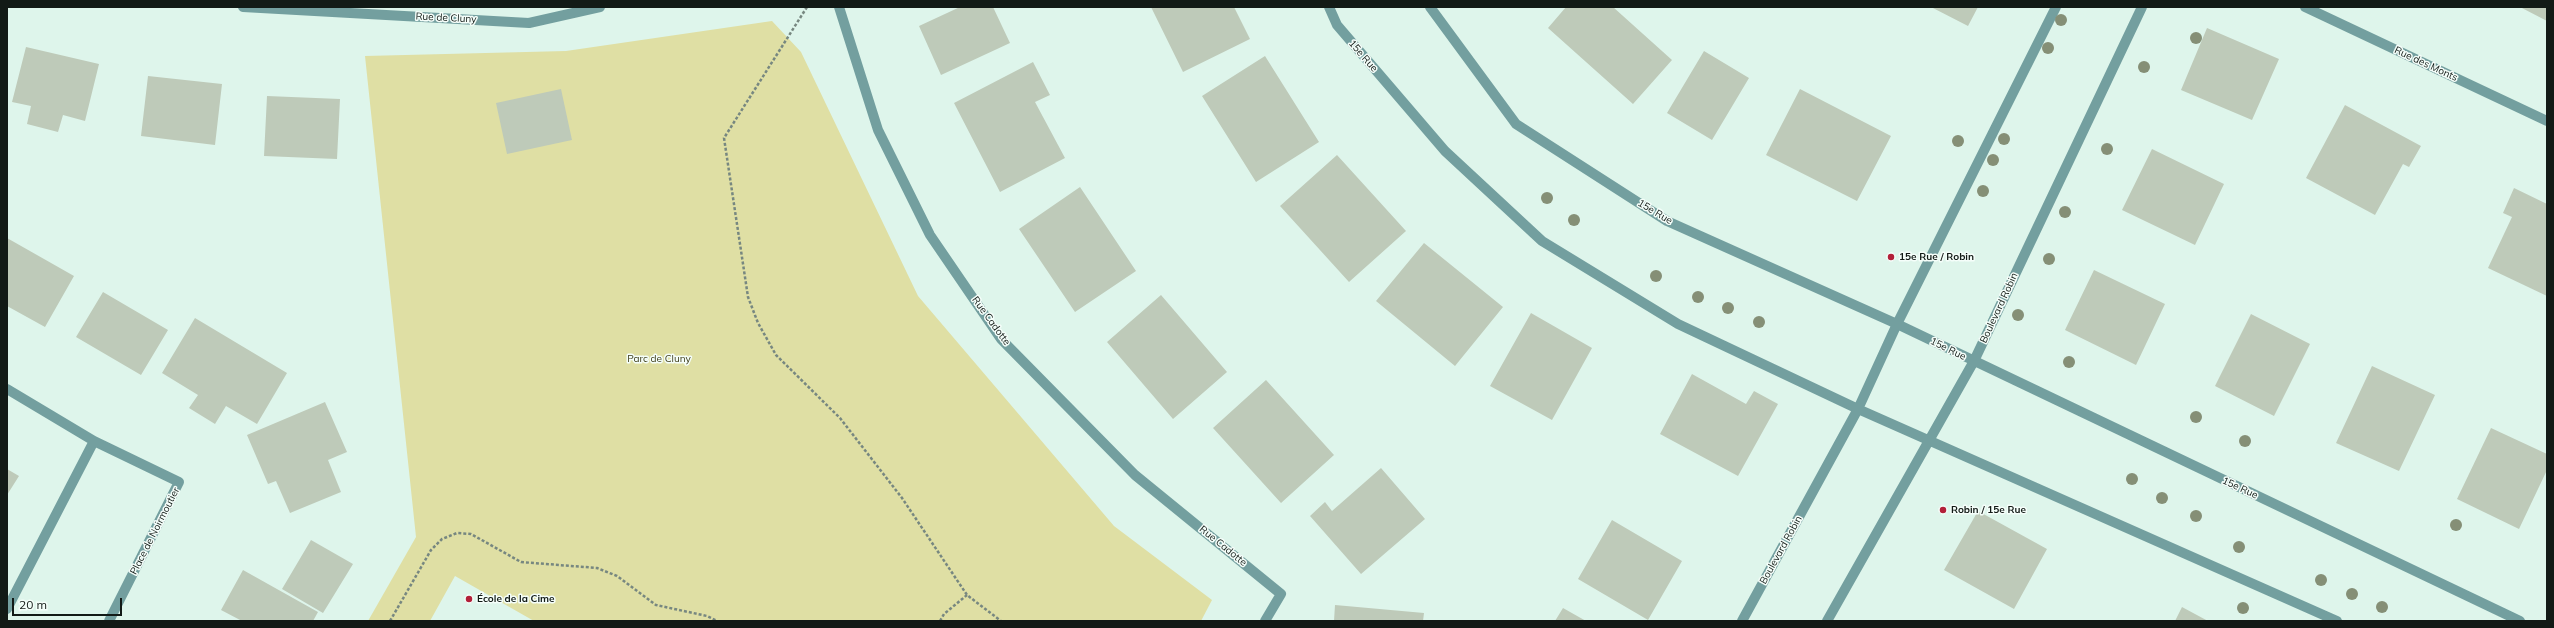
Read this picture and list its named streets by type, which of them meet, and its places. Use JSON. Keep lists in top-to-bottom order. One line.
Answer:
{"streets":{"street":["Rue de Cluny","15e Rue","Rue des Monts","Boulevard Robin","Rue Cadotte","Place de Noirmoutier"]},"crossings":[["15e Rue","Boulevard Robin"]],"parks":["Parc de Cluny"],"places":["15e Rue / Robin","Robin / 15e Rue","École de la Cime"],"scale_bar":"20 m"}
